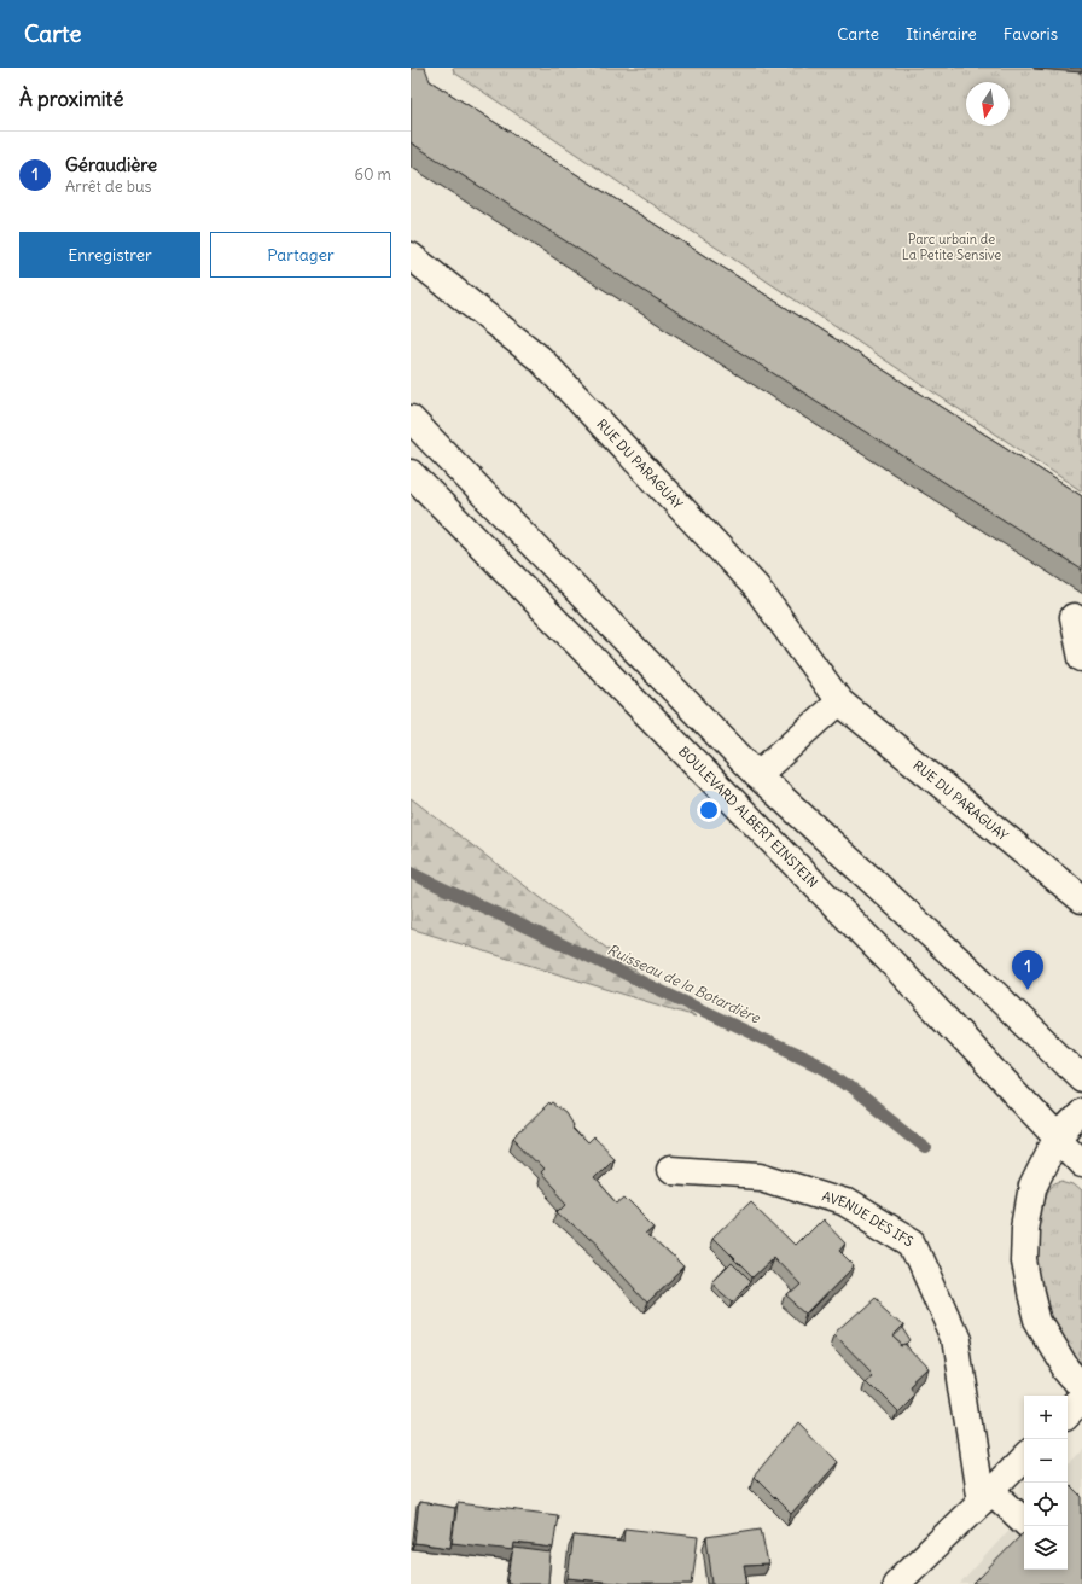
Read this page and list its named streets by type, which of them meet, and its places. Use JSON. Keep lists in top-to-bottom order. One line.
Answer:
{"streets":{"street":["RUE DU PARAGUAY","BOULEVARD ALBERT EINSTEIN","AVENUE DES IFS"]},"water":["Ruisseau de la Botardière"],"parks":["Parc urbain de La Petite Sensive"],"north":"bottom","page":{"header":"Carte","nav":["Carte","Itinéraire","Favoris"],"heading":"À proximité","list":[{"mark":"1","name":"Géraudière","note":"Arrêt de bus","value":"60 m"}],"buttons":["Enregistrer","Partager"],"pins":"1","map_buttons":["+","−"]}}
